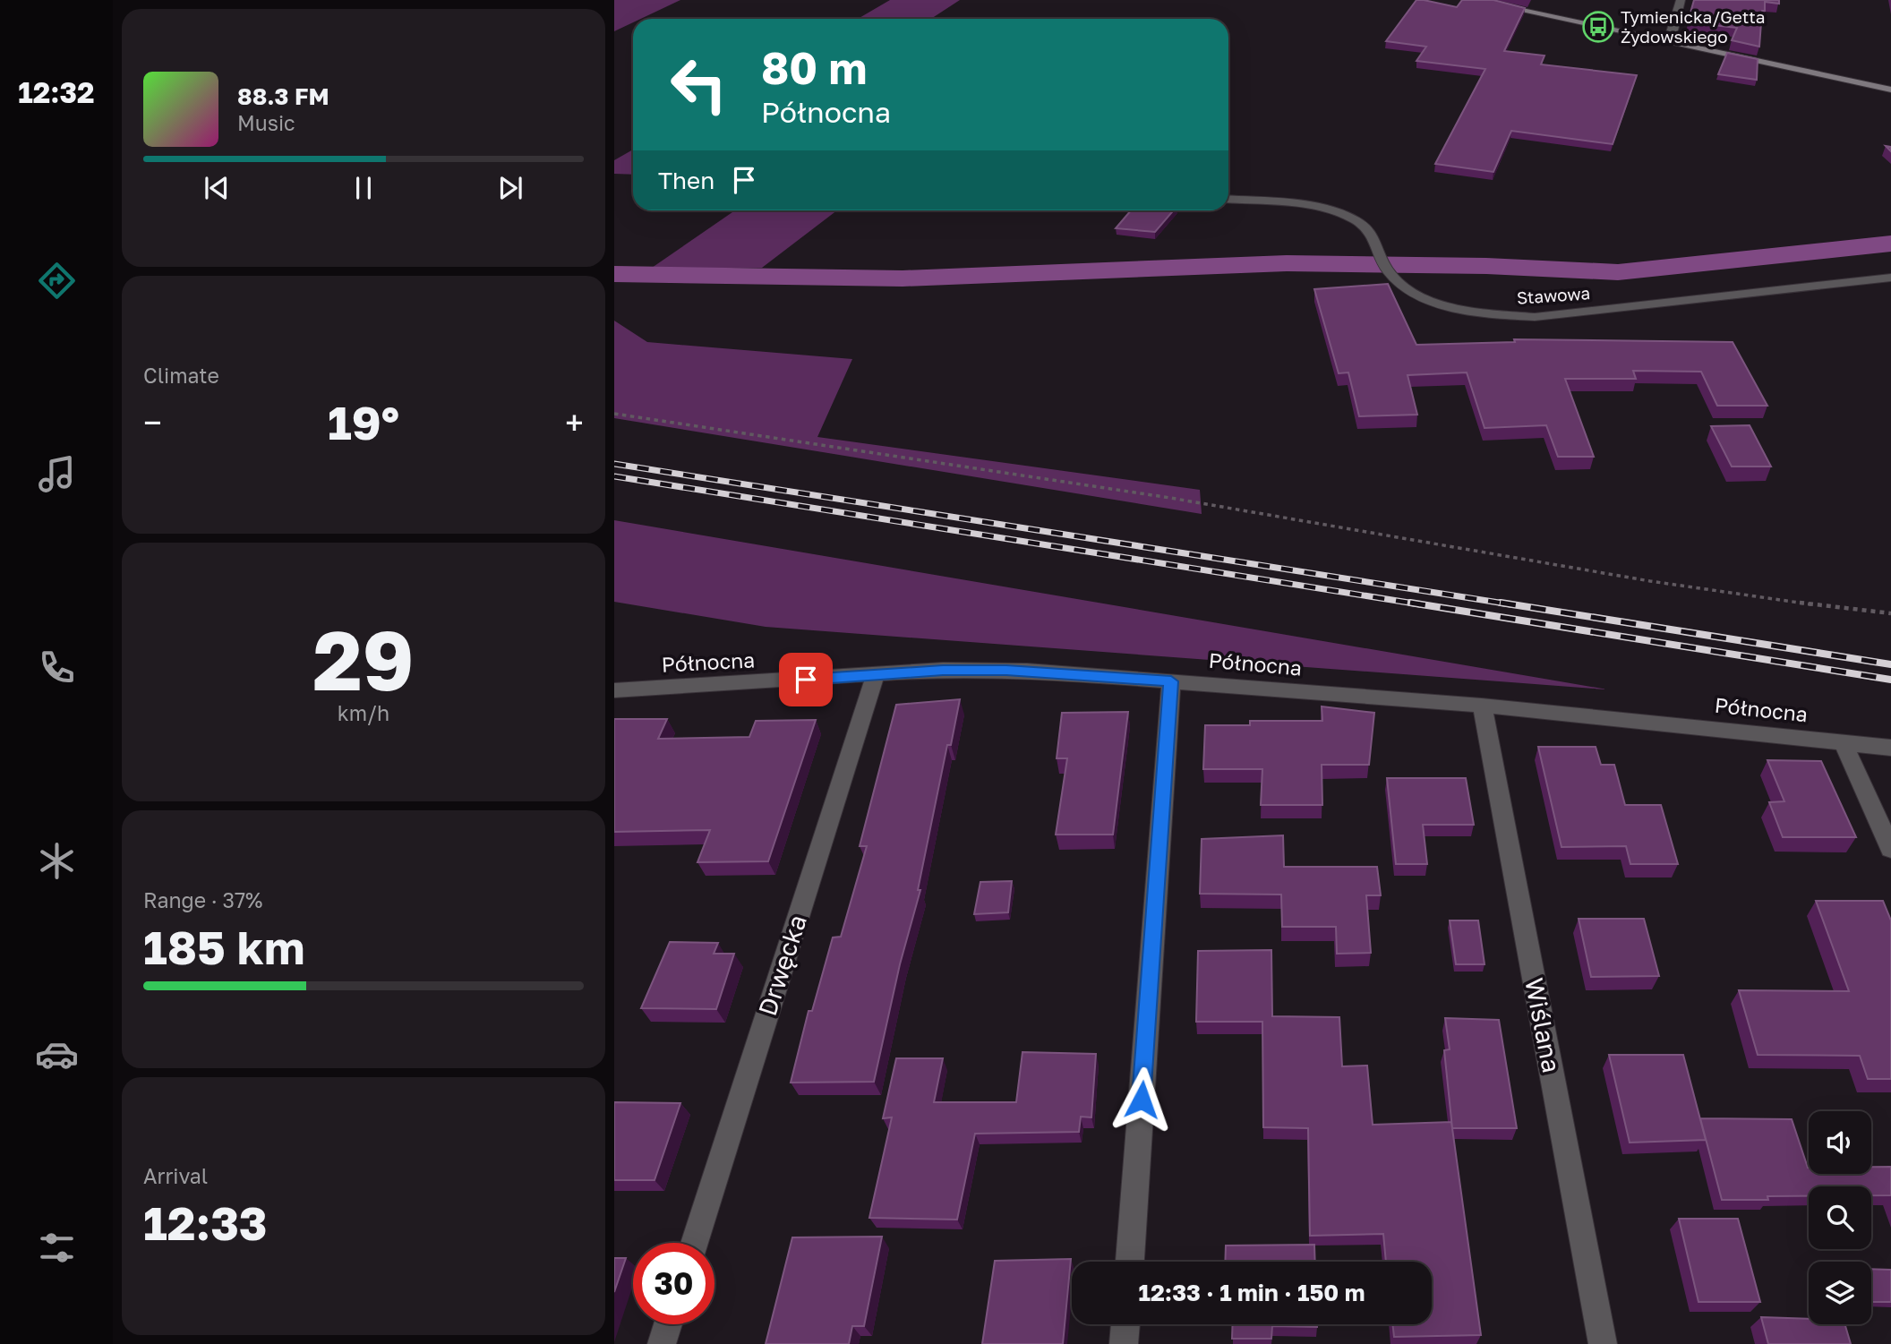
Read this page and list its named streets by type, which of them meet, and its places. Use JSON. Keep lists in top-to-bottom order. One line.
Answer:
{"streets":{"street":["Stawowa","Północna","Drwęcka","Wiślana"]},"crossings":[["Północna","Drwęcka"],["Północna","Wiślana"]],"places":{"bus stop":["Tymienicka/Getta Żydowskiego"]},"page":{"tabs":"12:32","turn":["80 m","Północna"],"song":["88.3 FM","Music"],"then":"Then","tile":["Climate",["29","km/h"],["Range · 37%","185 km"],["Arrival","12:33"]],"heat":["−","19°","+"],"limit":"30","trip":"12:33 · 1 min · 150 m"}}
